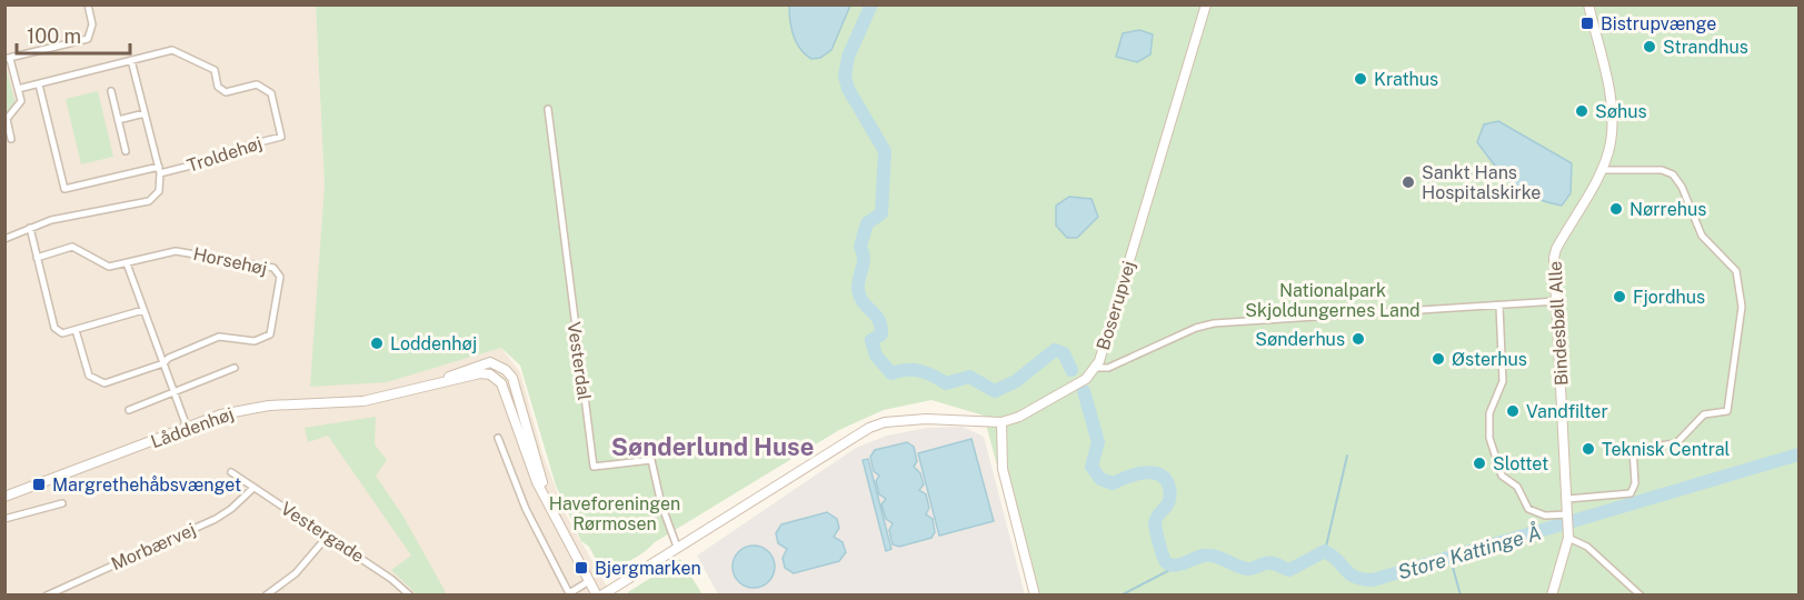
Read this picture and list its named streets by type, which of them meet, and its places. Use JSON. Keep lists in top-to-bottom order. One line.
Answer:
{"streets":{"street":["Troldehøj","Horsehøj","Boserupvej","Bindesbøll Alle","Vesterdal","Låddenhøj","Vestergade","Morbærvej"]},"crossings":[["Vestergade","Morbærvej"]],"districts":["Sønderlund Huse"],"water":["Store Kattinge Å"],"parks":["Nationalpark Skjoldungernes Land","Haveforeningen Rørmosen"],"places":{"transit":["Bistrupvænge","Margrethehåbsvænget","Bjergmarken"],"other":["Strandhus","Krathus","Søhus","Sankt Hans Hospitalskirke","Nørrehus","Fjordhus","Sønderhus","Loddenhøj","Østerhus","Vandfilter","Teknisk Central","Slottet"]},"scale_bar":"100 m"}
